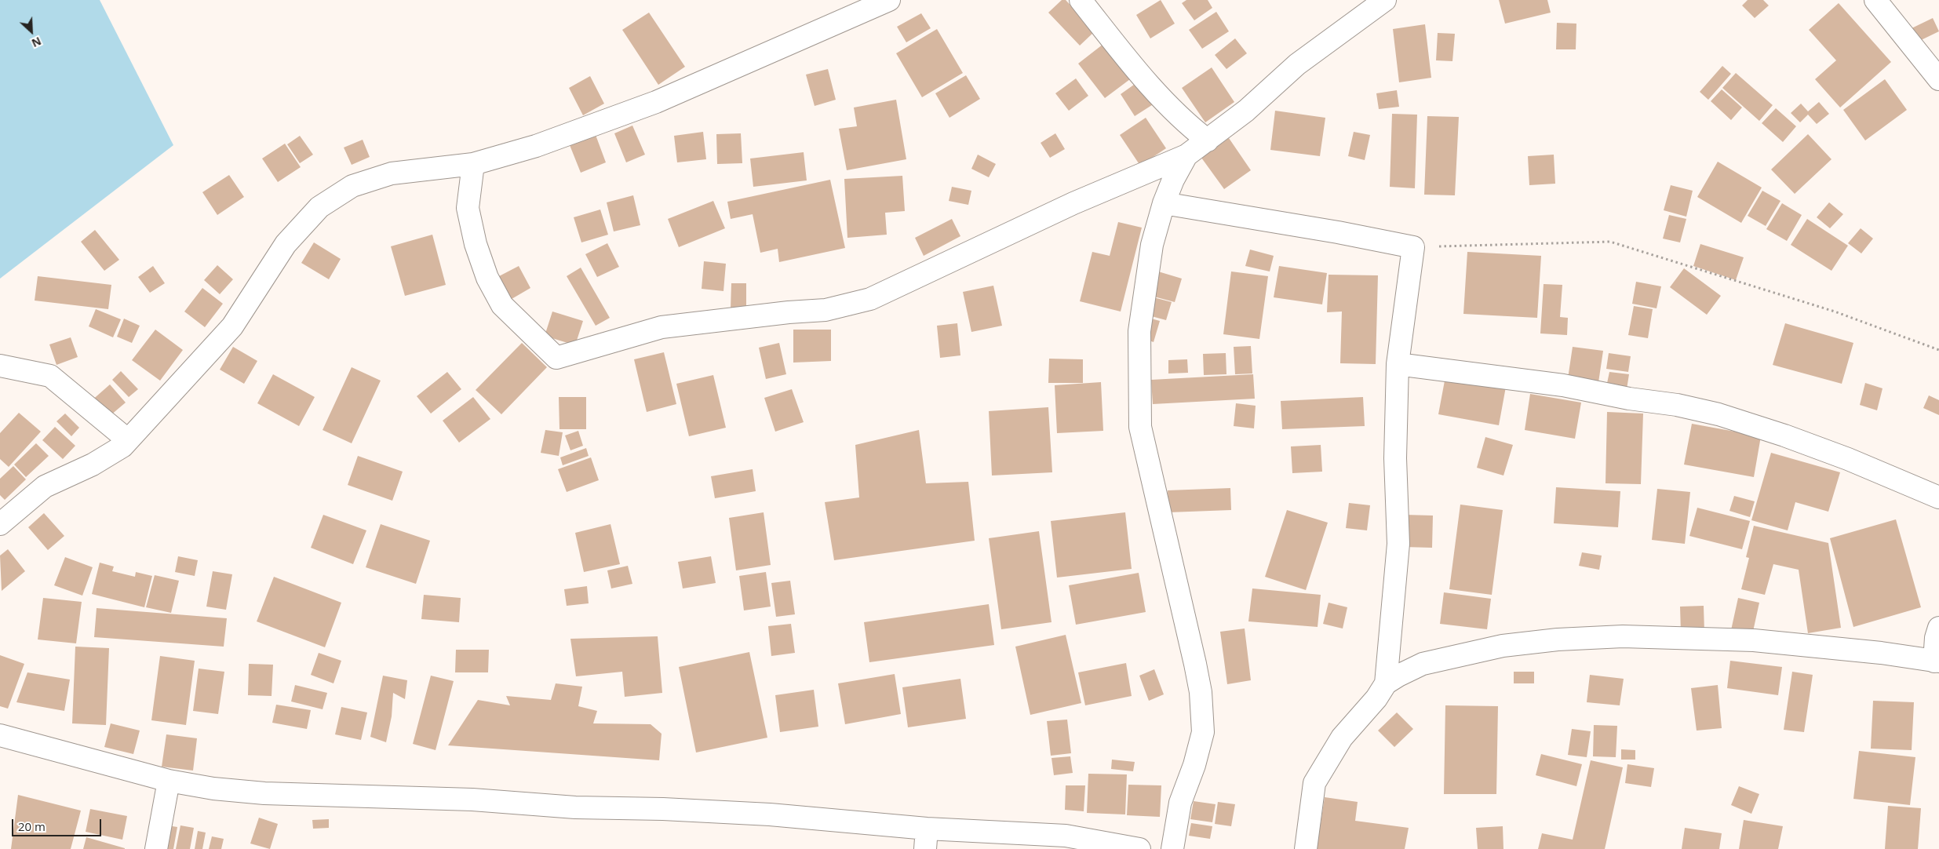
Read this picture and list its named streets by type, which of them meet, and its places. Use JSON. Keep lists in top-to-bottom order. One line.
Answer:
{"scale_bar":"20 m","north":"bottom right"}
